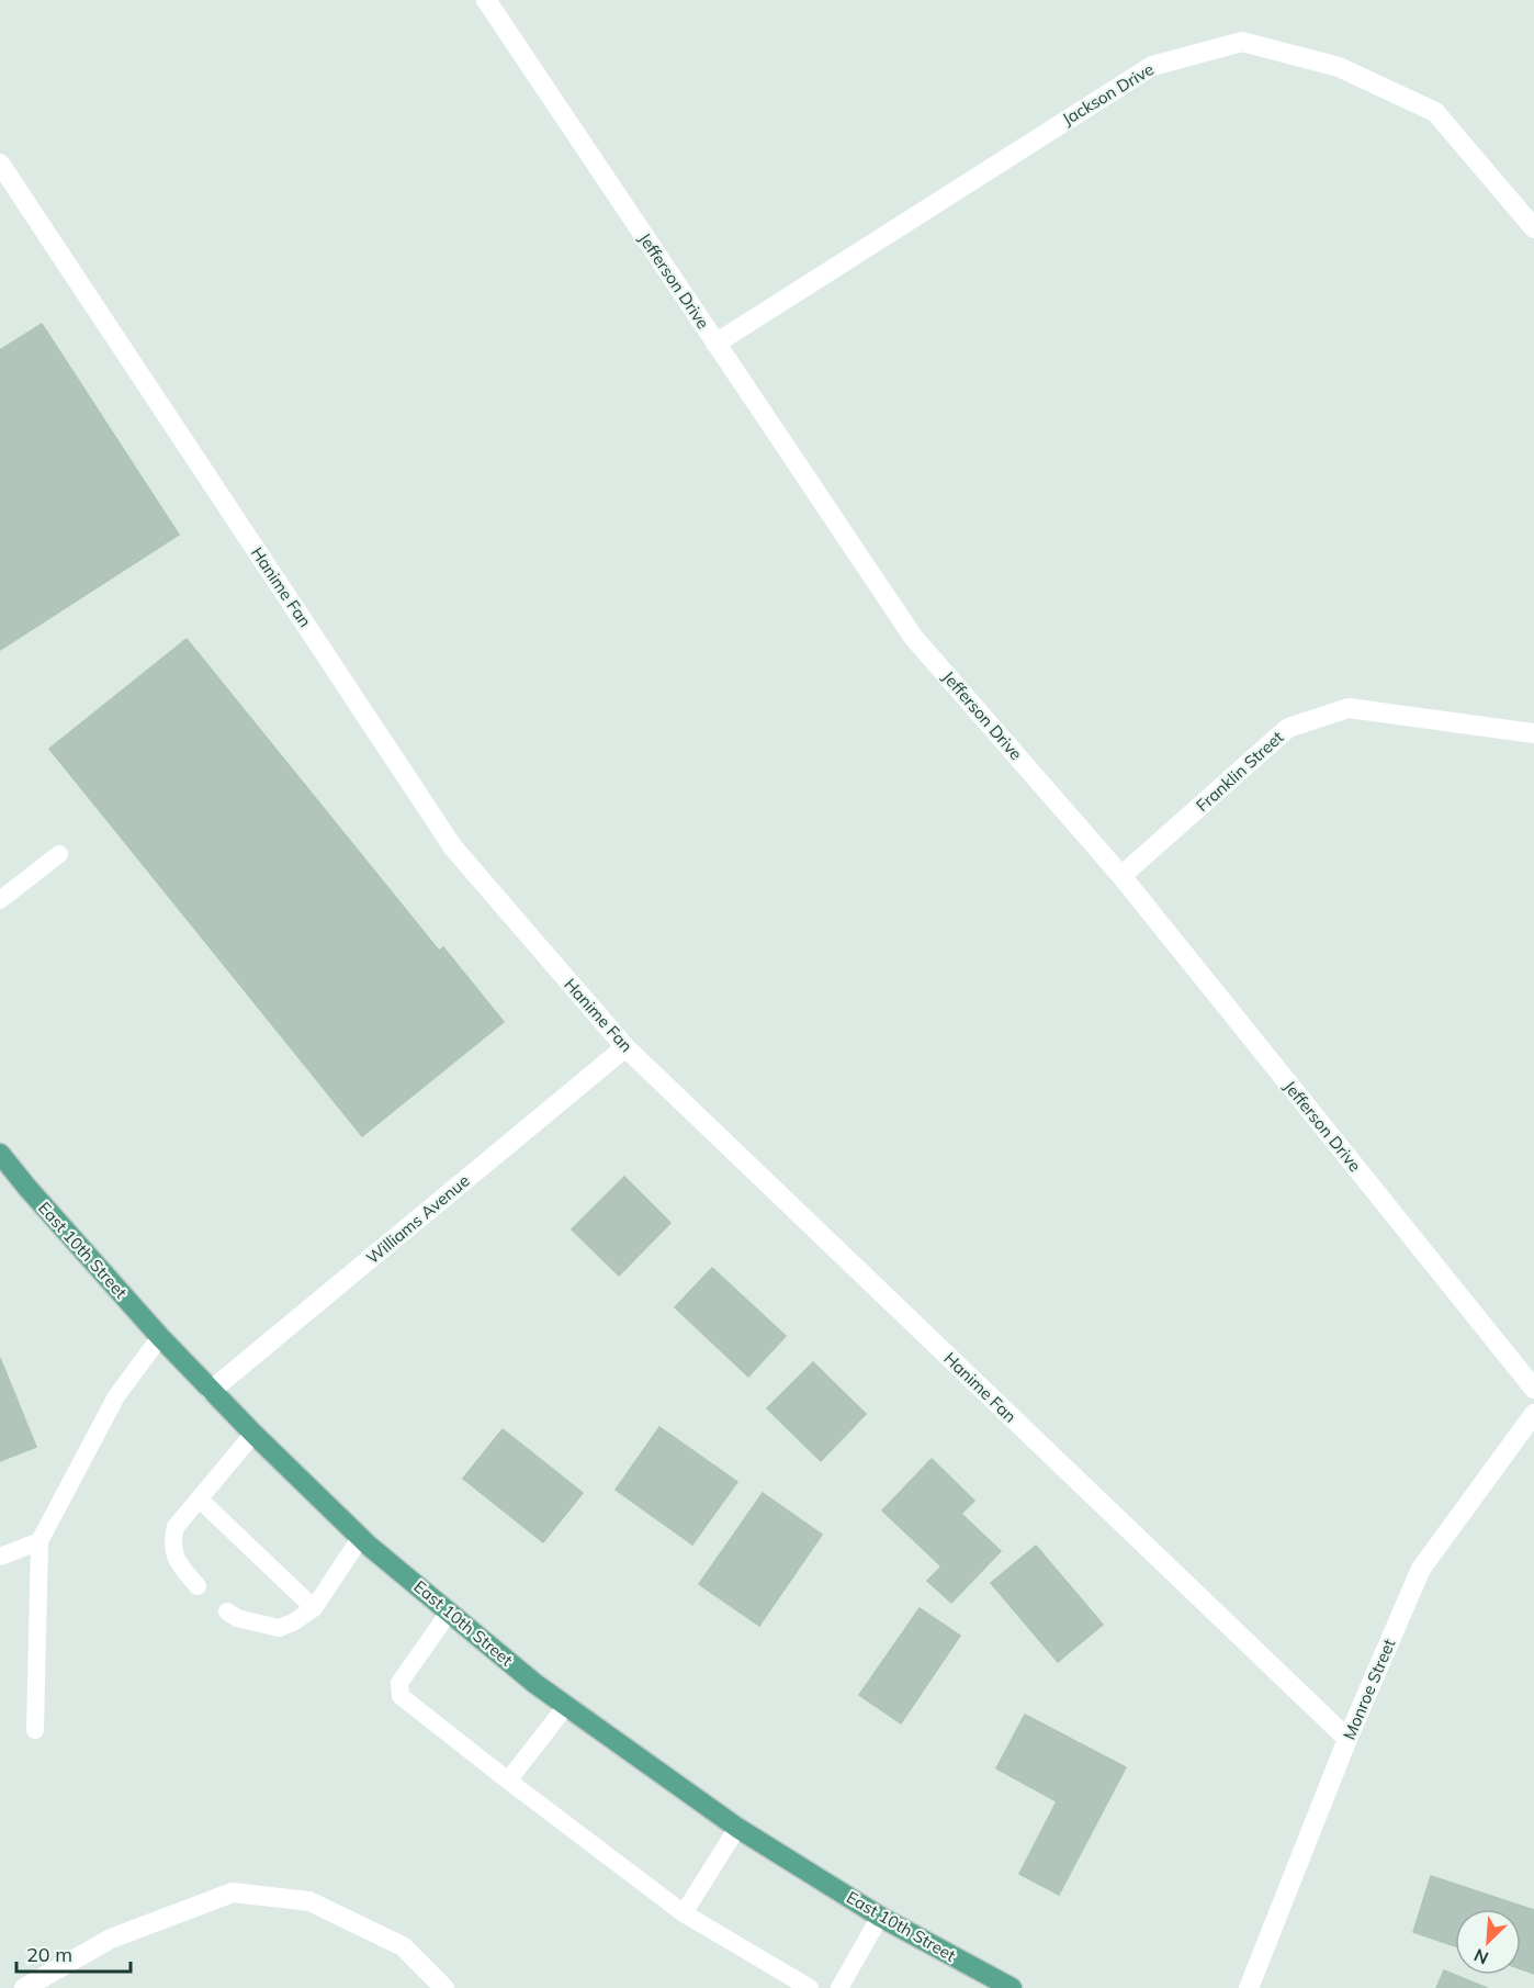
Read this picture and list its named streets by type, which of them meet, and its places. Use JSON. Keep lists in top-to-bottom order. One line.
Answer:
{"streets":{"main road":["East 10th Street"],"street":["Jackson Drive","Jefferson Drive","Hanime Fan","Franklin Street","Williams Avenue","Monroe Street"]},"crossings":[["Jackson Drive","Jefferson Drive"],["Jefferson Drive","Franklin Street"],["Hanime Fan","Williams Avenue"],["Hanime Fan","Monroe Street"],["Williams Avenue","East 10th Street"]],"scale_bar":"20 m","north":"bottom left"}
